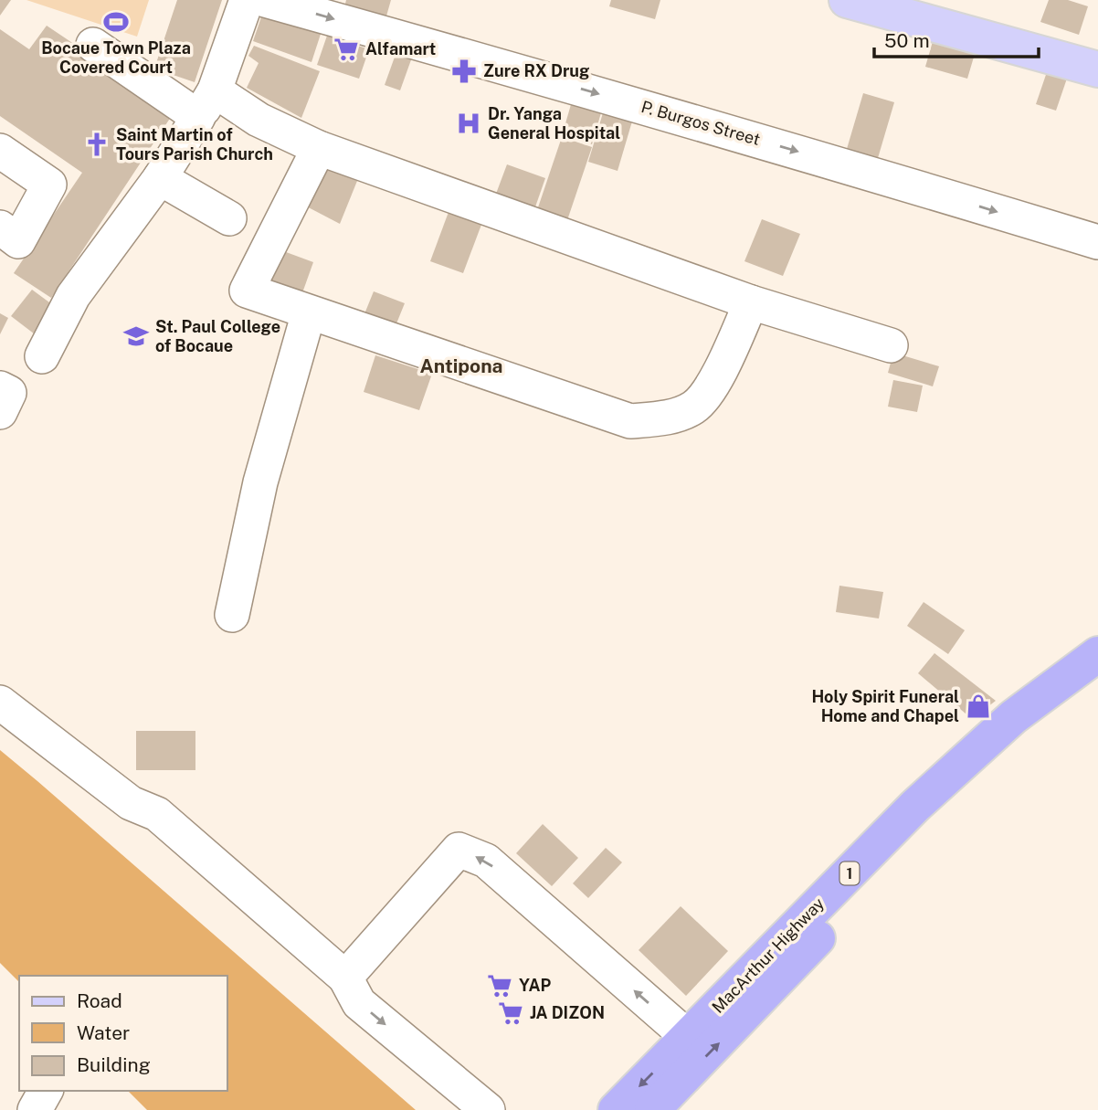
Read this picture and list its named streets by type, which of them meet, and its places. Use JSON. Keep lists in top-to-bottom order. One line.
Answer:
{"streets":{"highway":["1","MacArthur Highway"],"street":["P. Burgos Street"]},"districts":["Antipona"],"places":{"sports":["Bocaue Town Plaza Covered Court"],"supermarket":["Alfamart","YAP","JA DIZON"],"pharmacy":["Zure RX Drug"],"hospital":["Dr. Yanga General Hospital"],"church":["Saint Martin of Tours Parish Church"],"school or university":["St. Paul College of Bocaue"],"shop":["Holy Spirit Funeral Home and Chapel"]},"legend":["Road","Water","Building"],"scale_bar":"50 m"}
